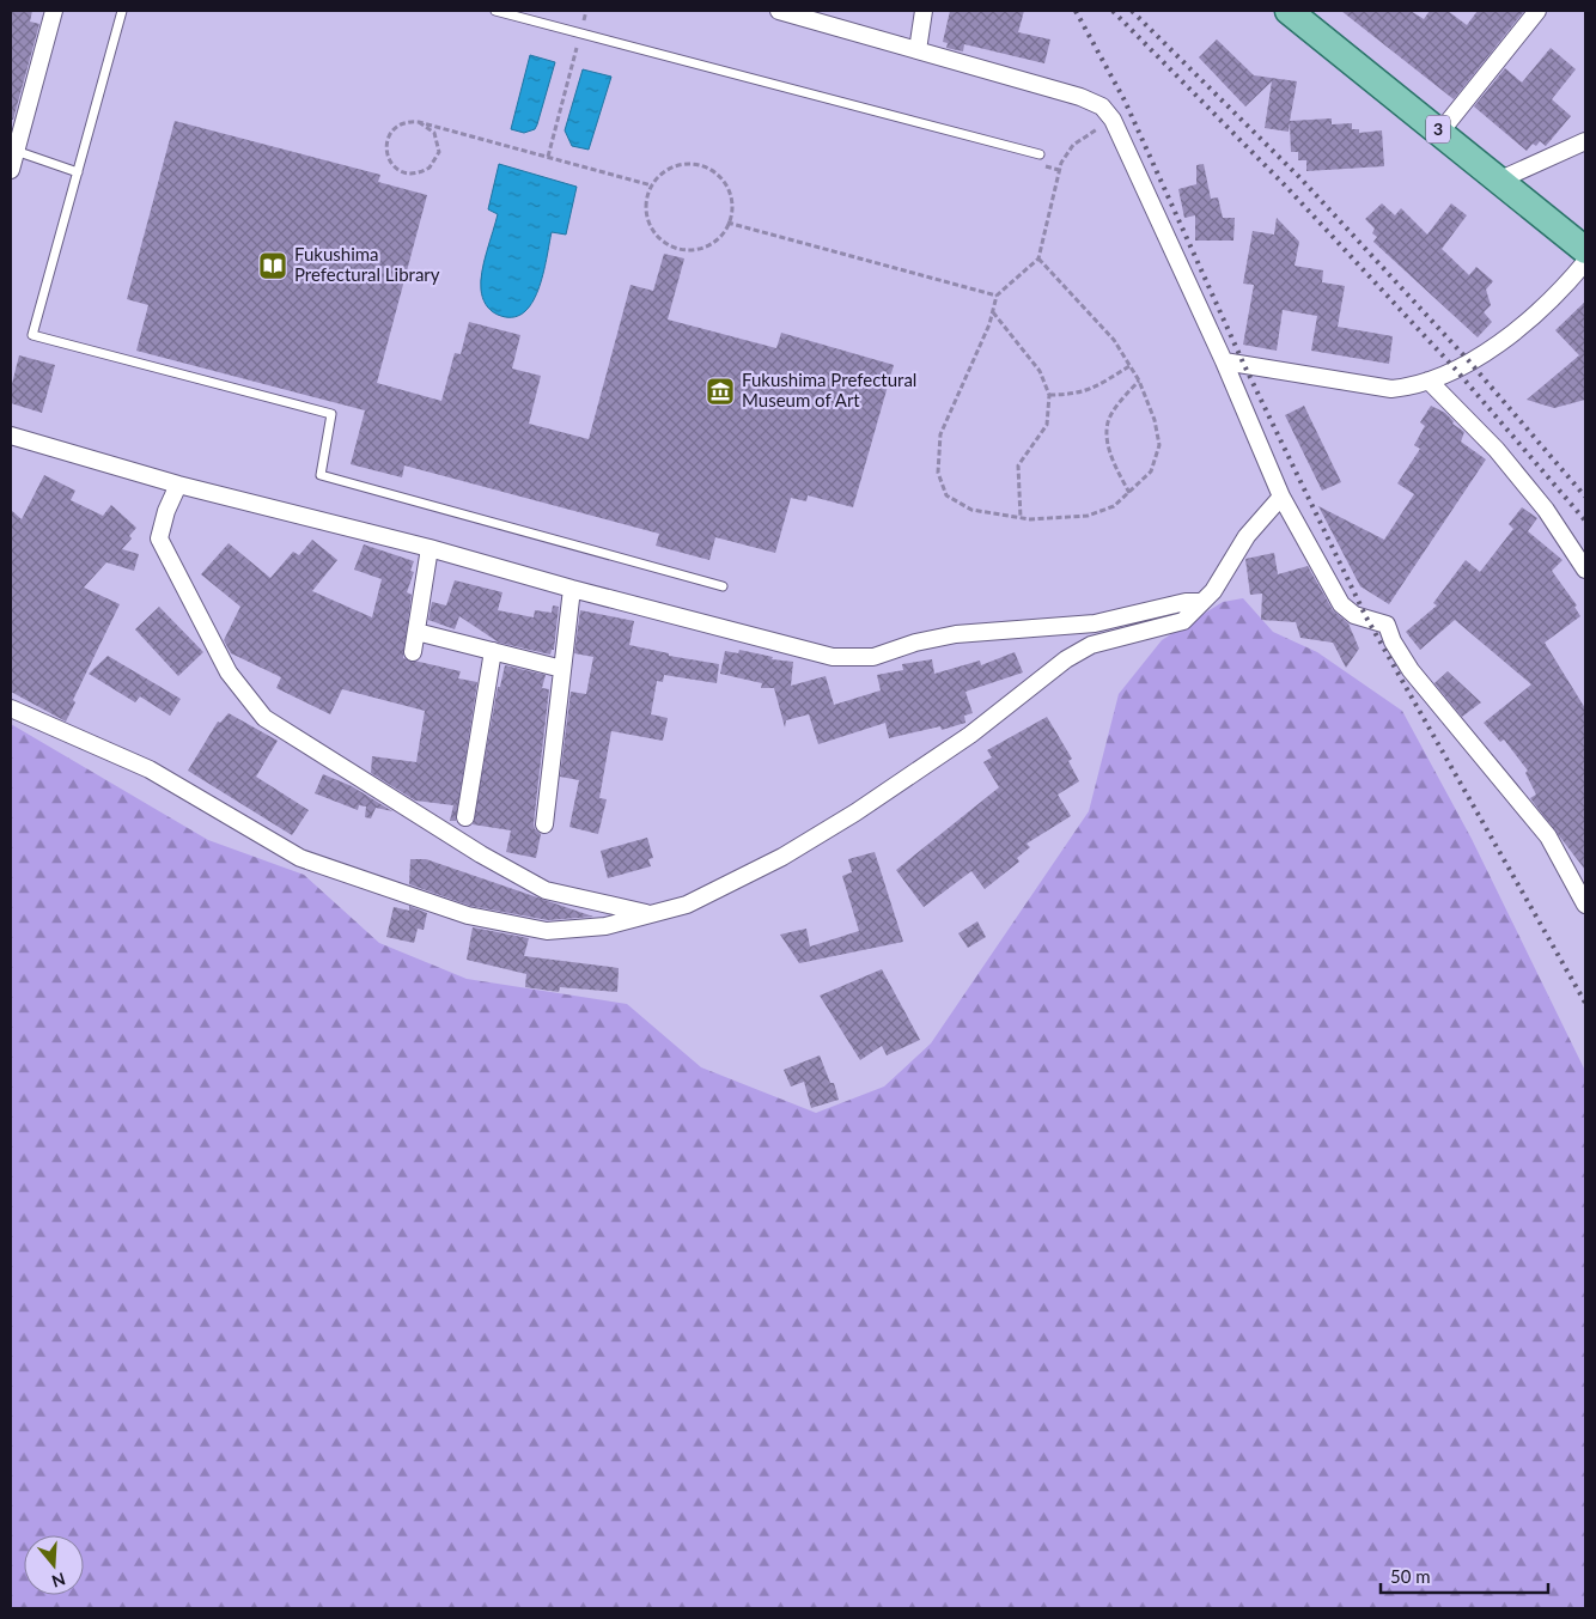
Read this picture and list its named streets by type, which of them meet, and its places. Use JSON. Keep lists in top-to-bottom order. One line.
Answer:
{"streets":{"main road":["3"]},"places":{"library":["Fukushima Prefectural Library"],"museum":["Fukushima Prefectural Museum of Art"]},"scale_bar":"50 m","north":"bottom"}
